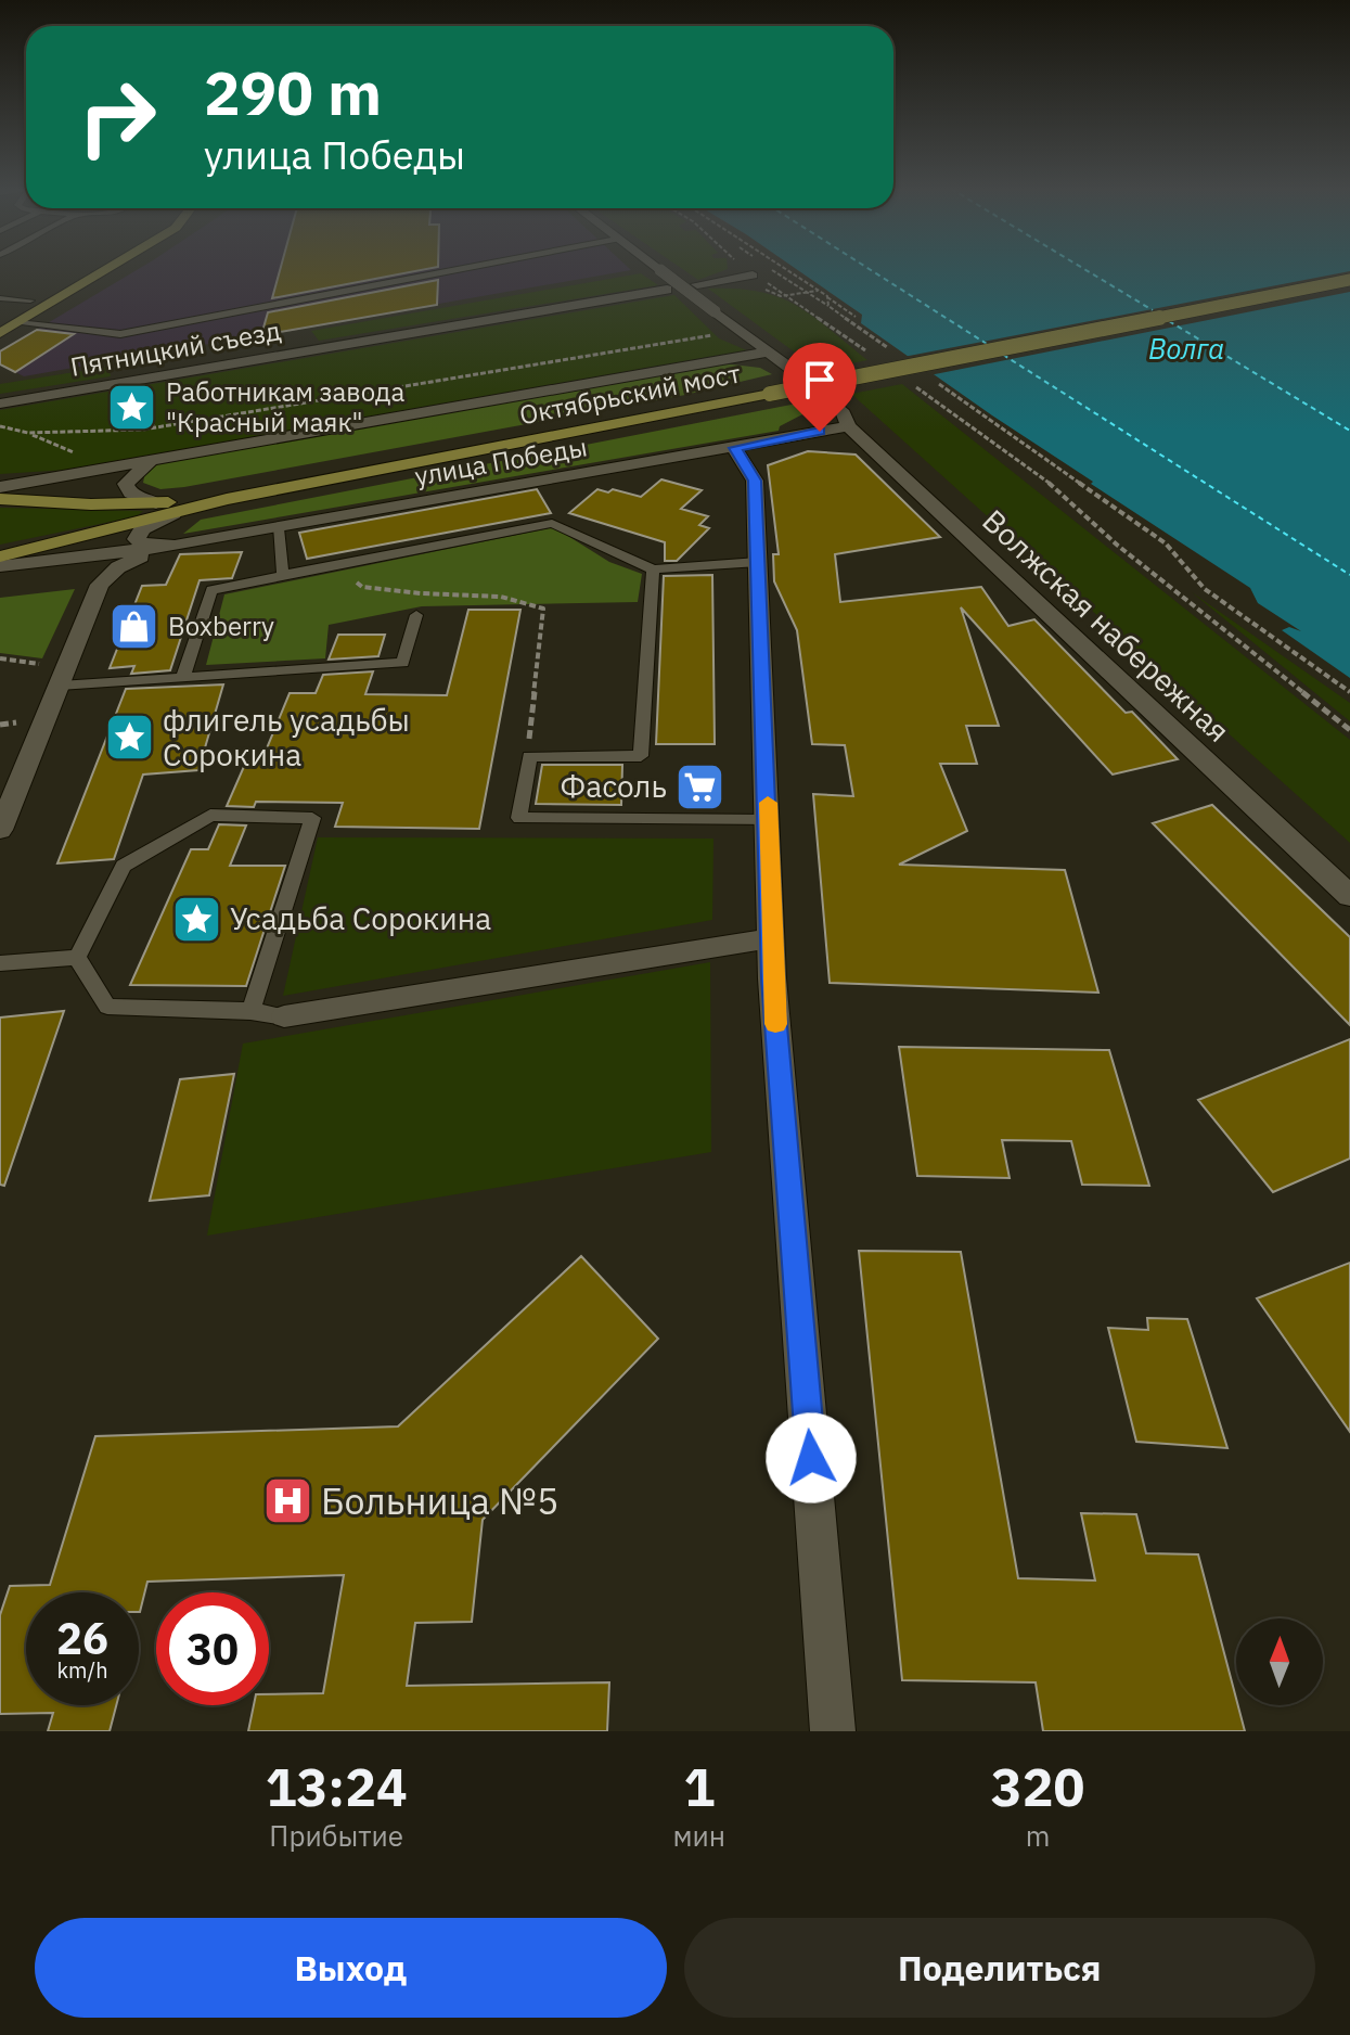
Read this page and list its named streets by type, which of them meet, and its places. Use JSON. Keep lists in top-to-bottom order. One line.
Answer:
{"streets":{"main road":["Октябрьский мост"],"street":["Пятницкий съезд","улица Победы","Волжская набережная"]},"crossings":[["улица Победы","Волжская набережная"]],"water":["Волга"],"places":{"place":["Работникам завода \"Красный маяк\"","флигель усадьбы Сорокина","Усадьба Сорокина"],"shop":["Boxberry"],"supermarket":["Фасоль"],"hospital":["Больница №5"]},"north":"top","page":{"turn":["290 m","улица Победы"],"speed":"26 km/h","limit":"30","eta":["13:24","Прибытие","1","мин","320","m"],"buttons":["Выход","Поделиться"]}}
